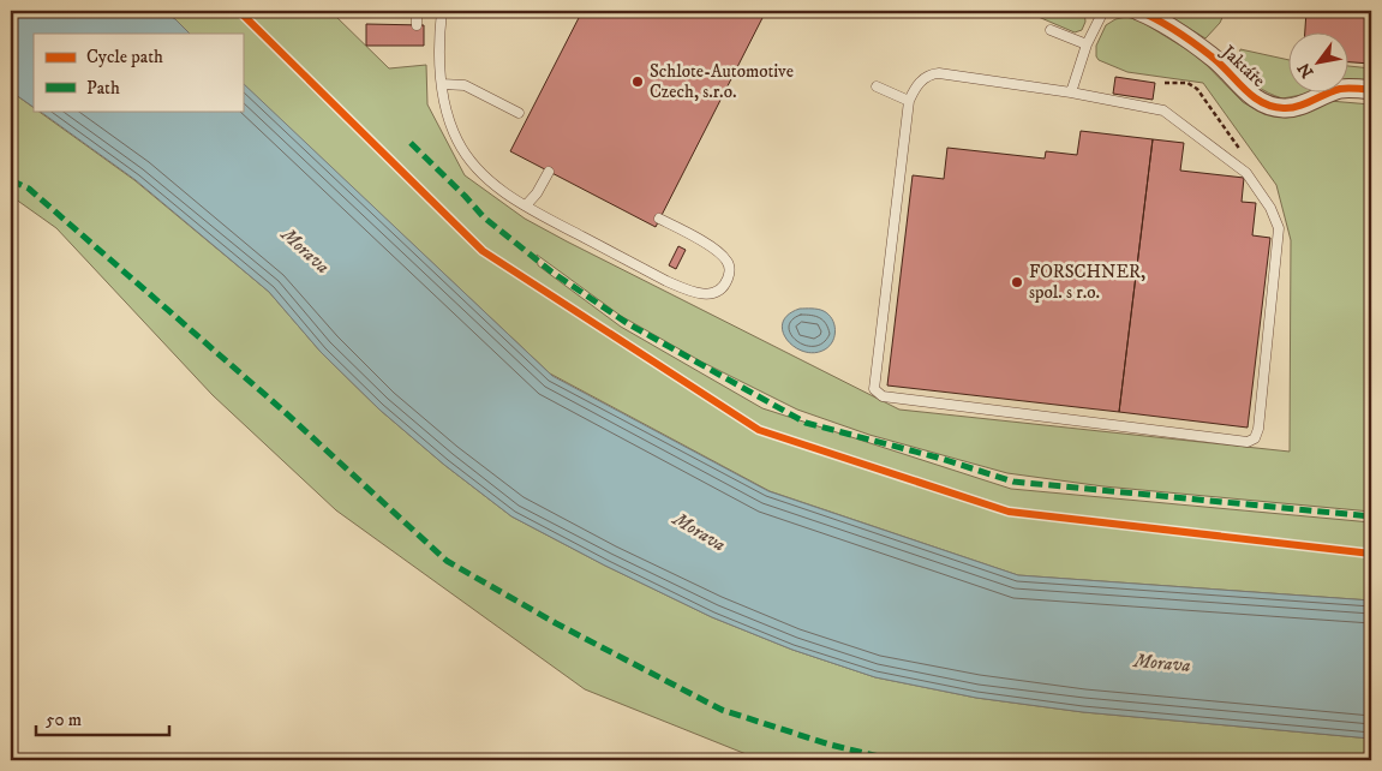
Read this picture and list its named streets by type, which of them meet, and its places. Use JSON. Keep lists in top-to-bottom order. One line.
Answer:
{"streets":{"street":["Jaktáře"]},"water":["Morava"],"places":["Schlote-Automotive Czech, s.r.o.","FORSCHNER, spol. s r.o."],"legend":["Cycle path","Path"],"scale_bar":"50 m","north":"bottom left"}
